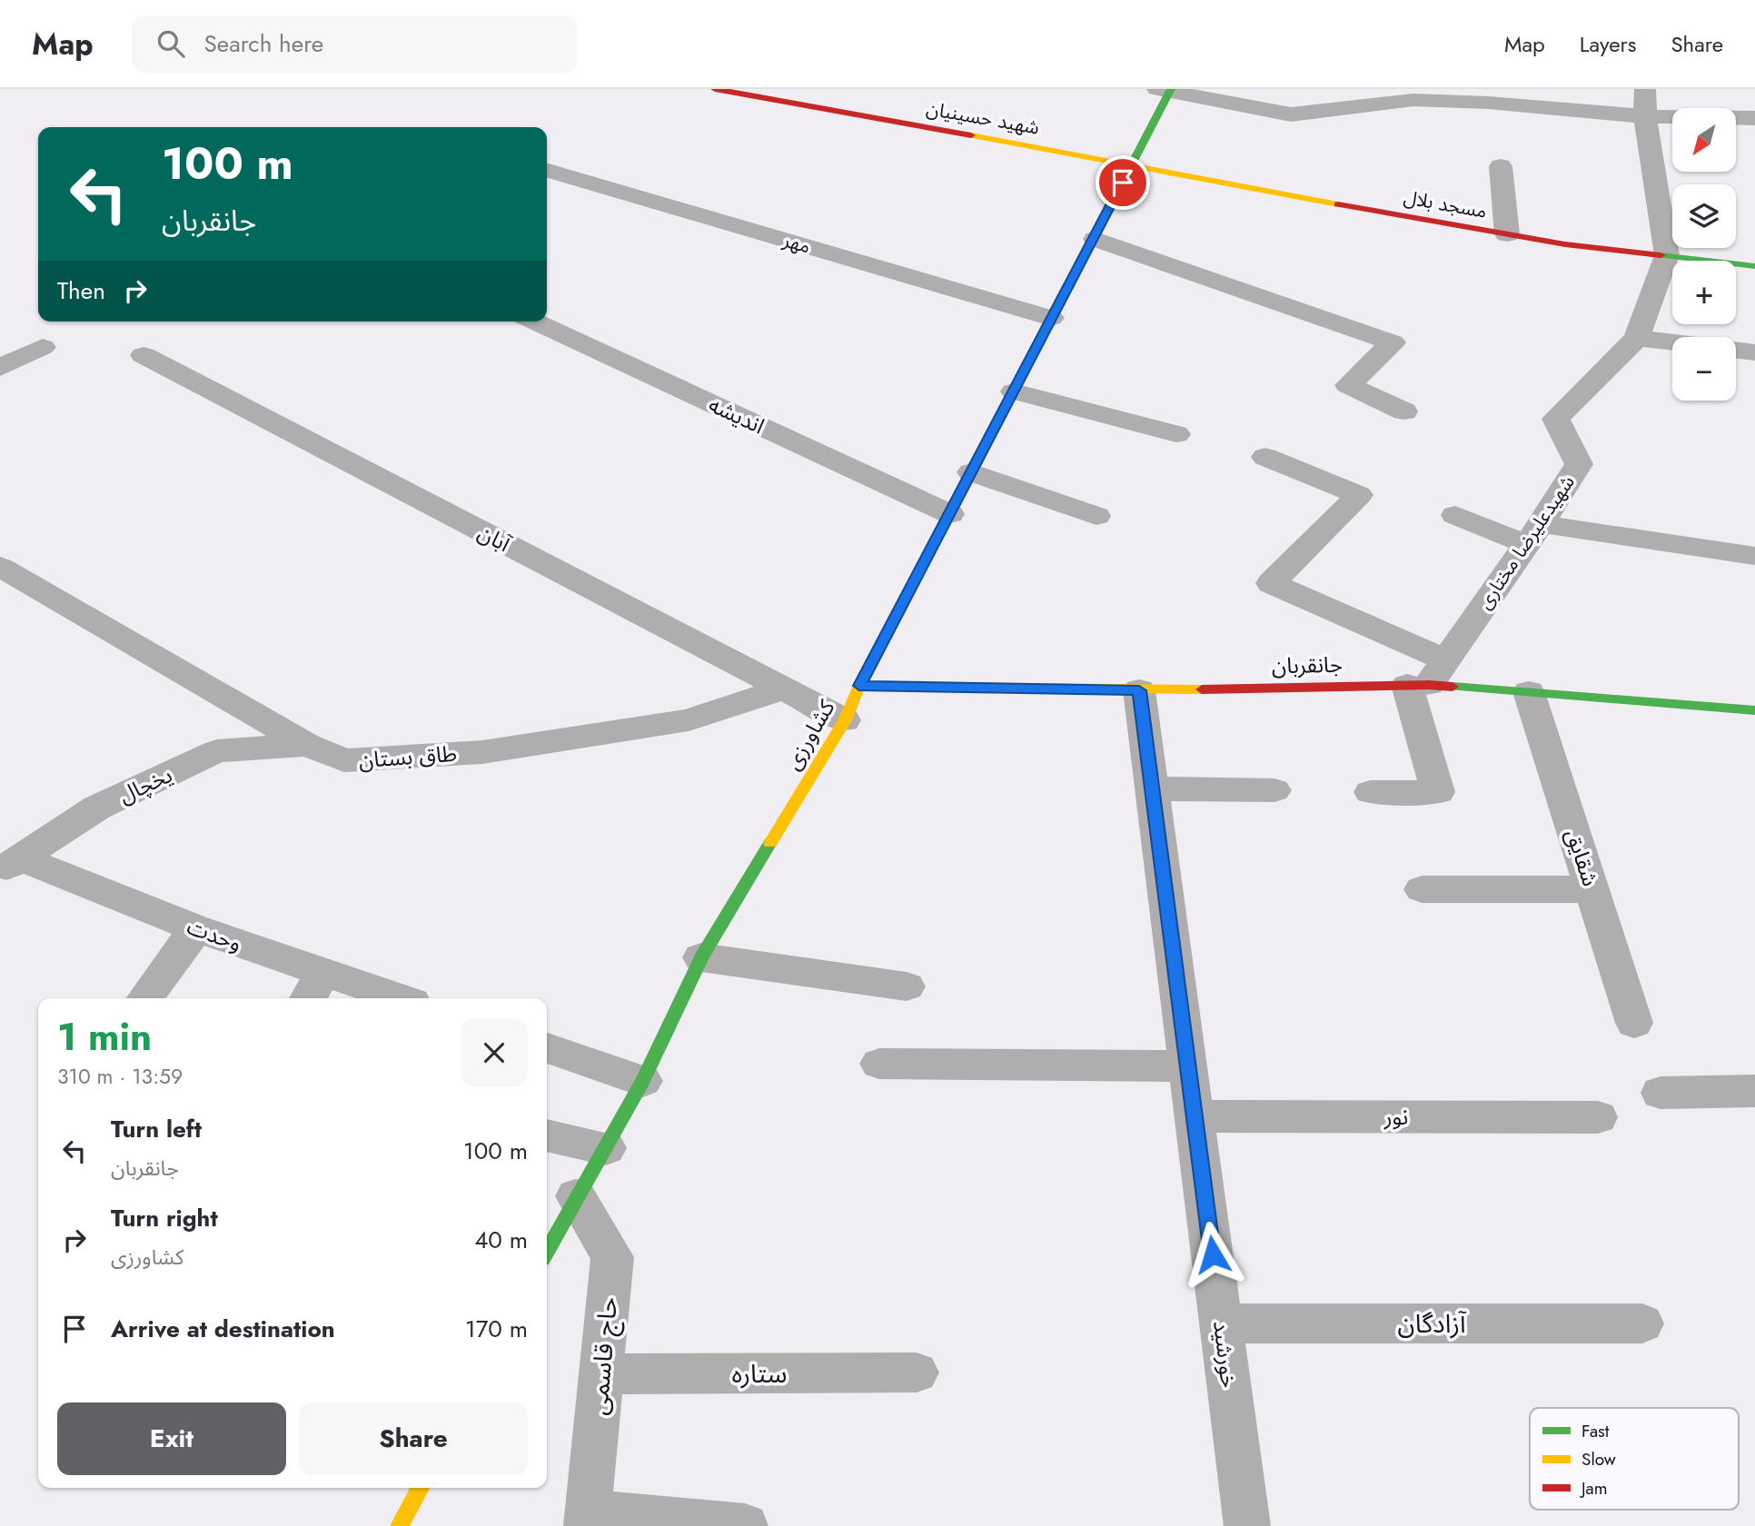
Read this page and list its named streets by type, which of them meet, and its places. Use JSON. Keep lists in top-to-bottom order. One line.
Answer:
{"streets":{"street":["شهید حسینیان","مسجد بلال","مهر","اندیشه","آبان","شهیدعلیرضا مختاری","جانقربان","کشاورزی","طاق بستان","یخچال","شقایق","وحدت","نور","آزادگان","خورشید","حاج قاسمی","ستاره"]},"crossings":[["شهید حسینیان","مسجد بلال"],["شهید حسینیان","کشاورزی"],["مسجد بلال","شهیدعلیرضا مختاری"],["مسجد بلال","کشاورزی"],["مهر","کشاورزی"],["اندیشه","کشاورزی"],["آبان","کشاورزی"],["آبان","طاق بستان"],["شهیدعلیرضا مختاری","جانقربان"],["جانقربان","کشاورزی"],["جانقربان","شقایق"],["جانقربان","خورشید"],["کشاورزی","حاج قاسمی"],["طاق بستان","یخچال"],["یخچال","وحدت"],["نور","خورشید"],["آزادگان","خورشید"],["حاج قاسمی","ستاره"]],"legend":["Fast","Slow","Jam"],"north":"bottom left","page":{"header":"Map","search":"Search here","nav":["Map","Layers","Share"],"map_buttons":["+","−"],"turn":["100 m","جانقربان"],"then":"Then","heading":["1 min","310 m · 13:59"],"list":[{"name":"Turn left","note":"جانقربان","value":"100 m"},{"name":"Turn right","note":"کشاورزی","value":"40 m"},{"name":"Arrive at destination","value":"170 m"}],"buttons":["Exit","Share"]}}
